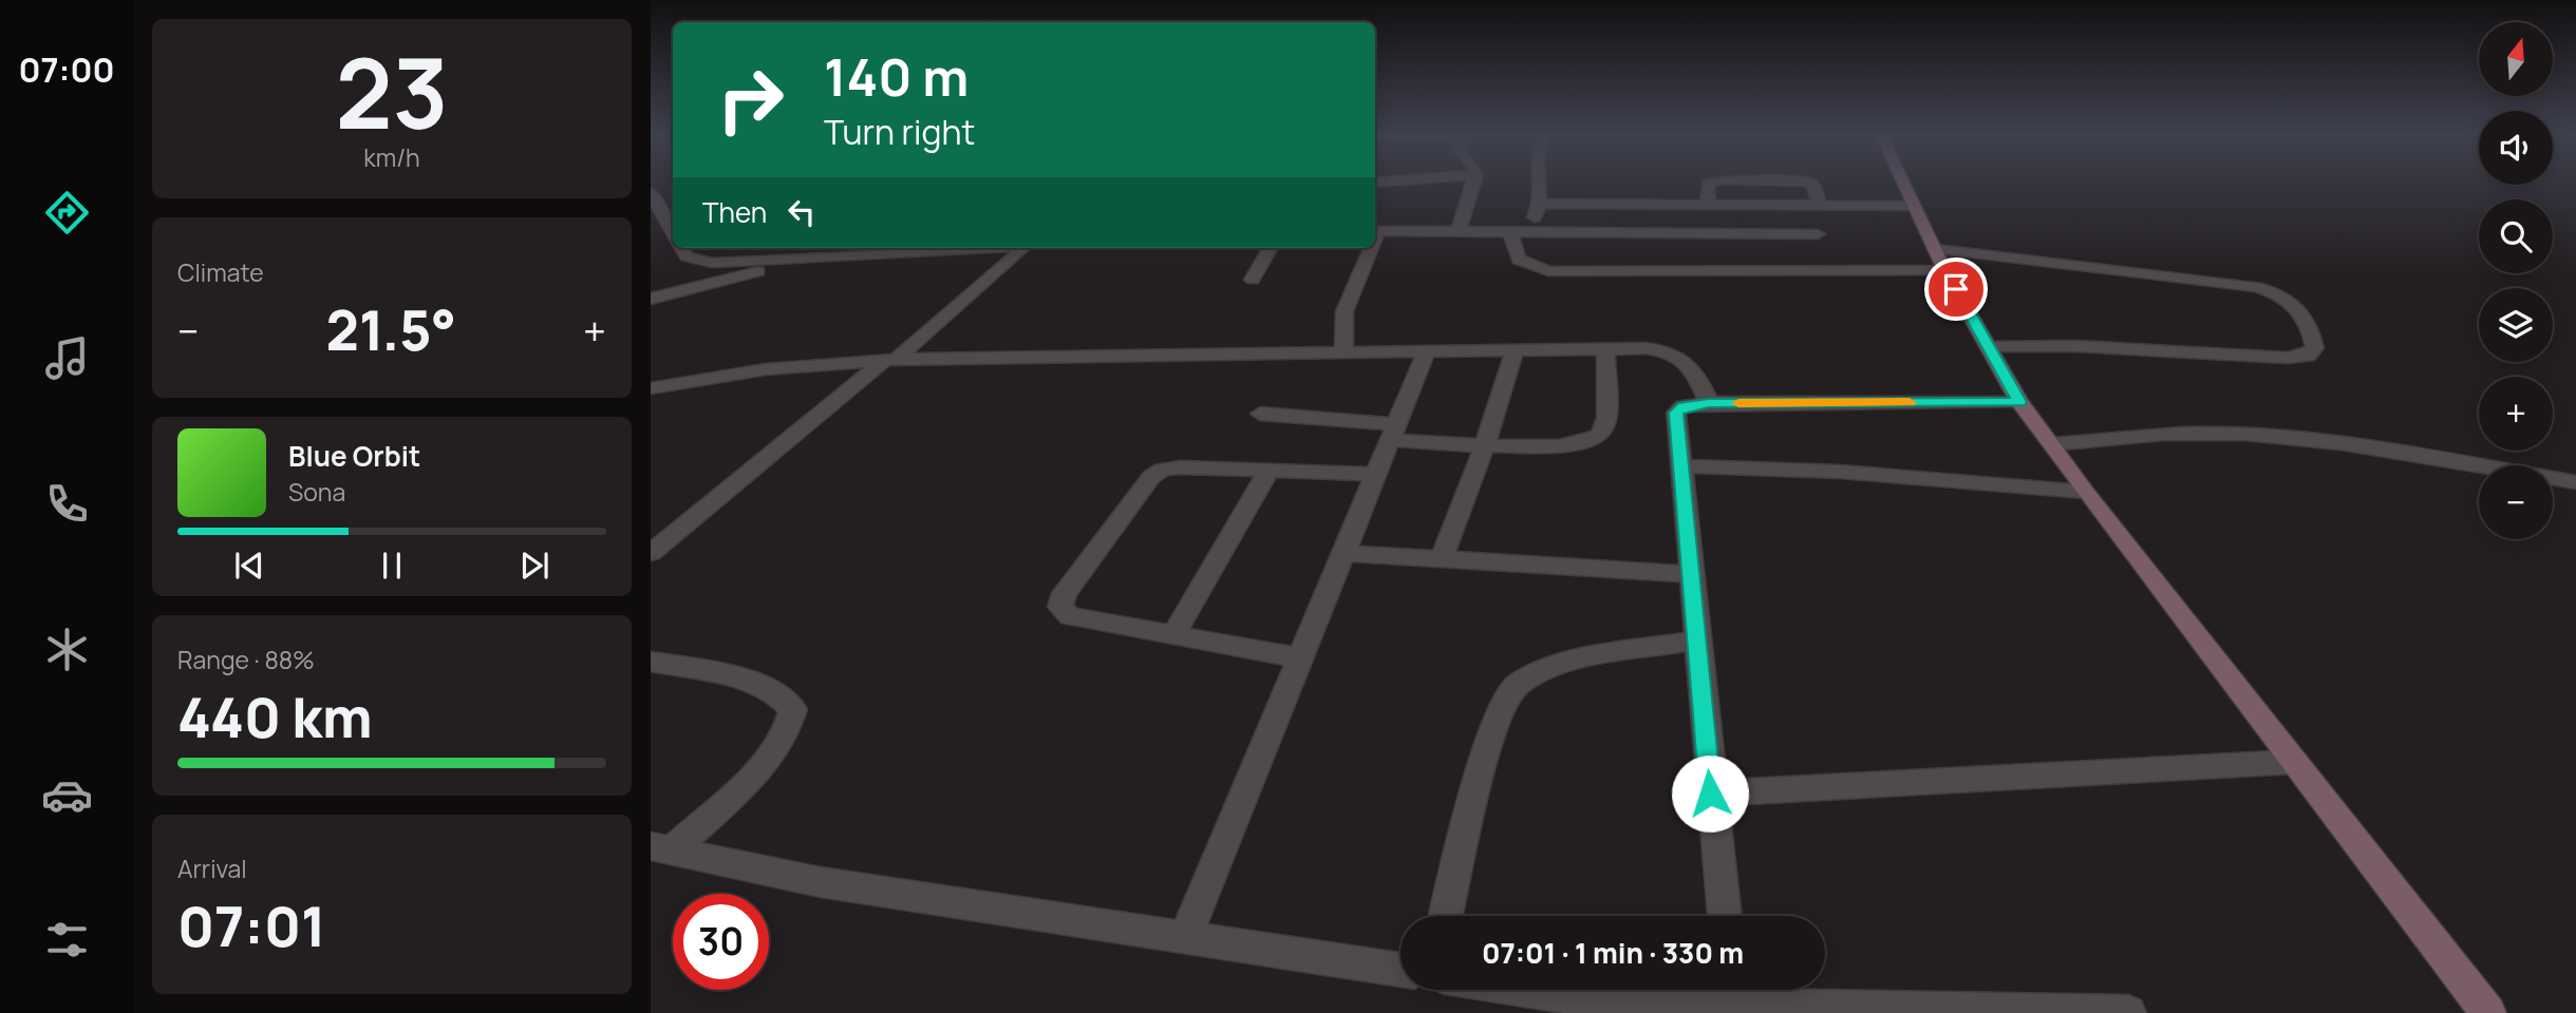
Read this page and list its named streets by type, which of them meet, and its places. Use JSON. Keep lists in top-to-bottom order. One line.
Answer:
{"north":"top","page":{"tabs":"07:00","tile":[["23","km/h"],"Climate",["Range · 88%","440 km"],["Arrival","07:01"]],"map_buttons":["+","−"],"turn":["140 m","Turn right"],"then":"Then","heat":["−","21.5°","+"],"song":["Blue Orbit","Sona"],"limit":"30","trip":"07:01 · 1 min · 330 m"}}
